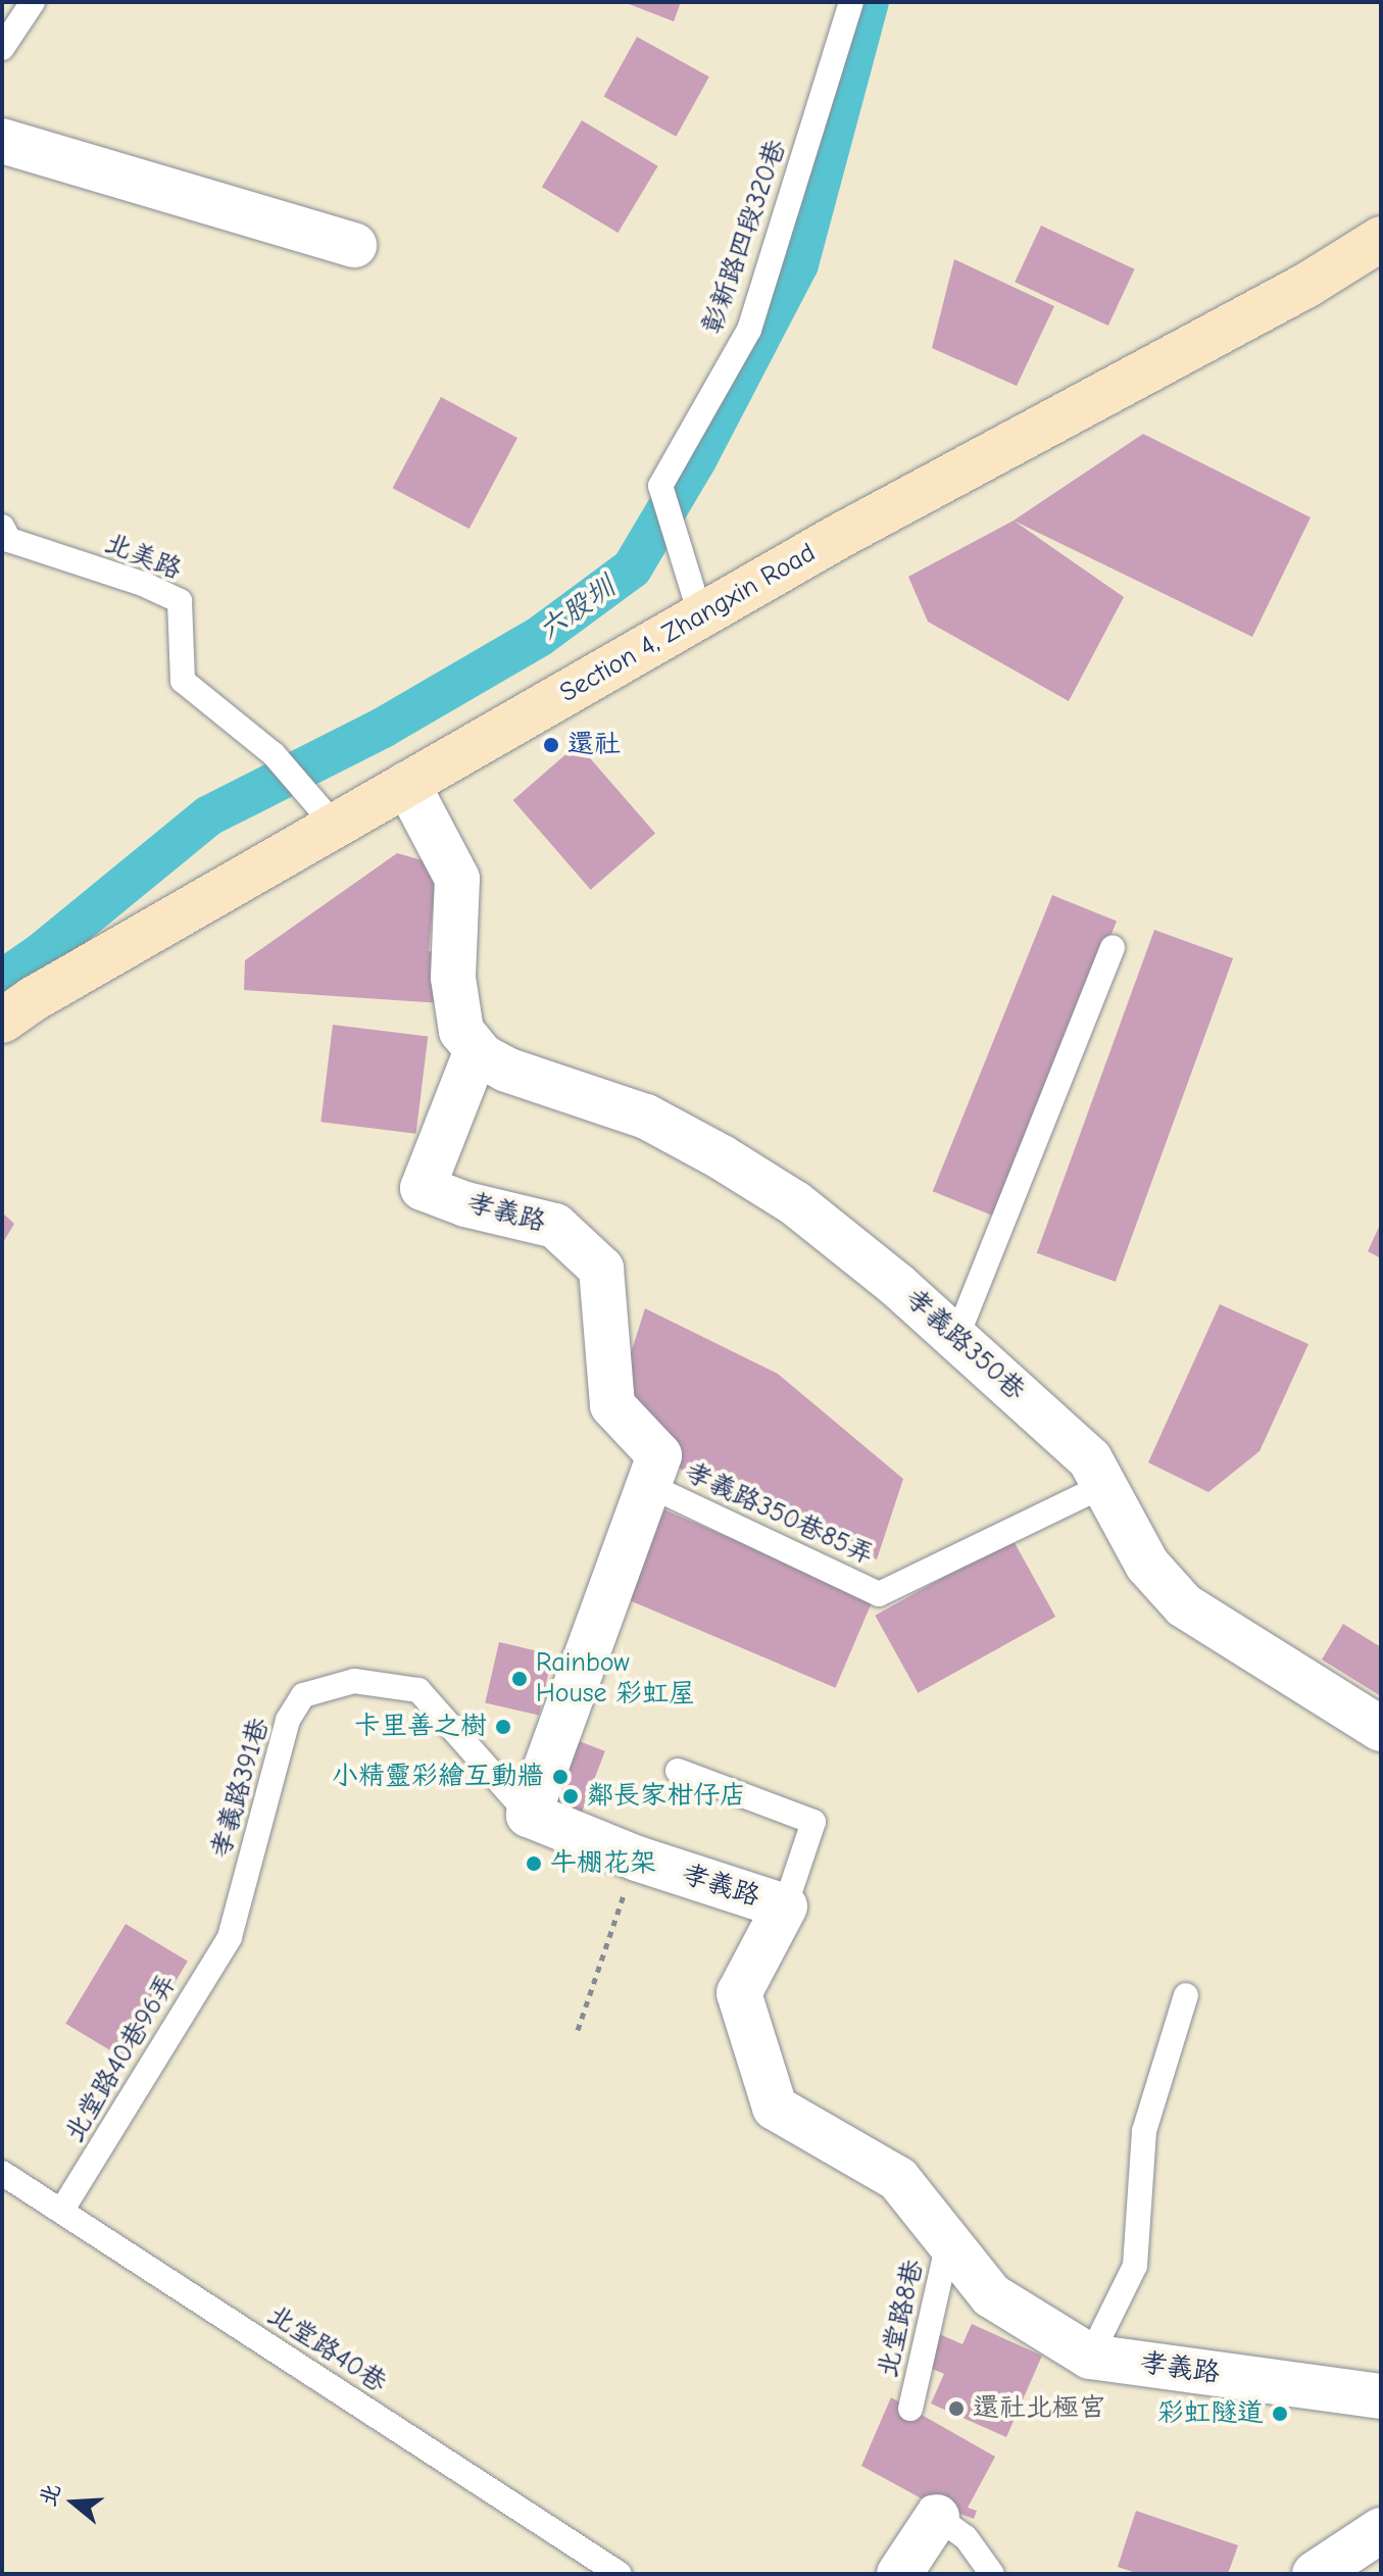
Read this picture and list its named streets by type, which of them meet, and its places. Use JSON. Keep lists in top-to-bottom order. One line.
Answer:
{"streets":{"street":["Section 4, Zhangxin Road","孝義路","孝義路350巷"],"lane":["彰新路四段320巷","北美路","孝義路350巷85弄","孝義路391巷","北堂路40巷96弄","北堂路8巷","北堂路40巷"]},"crossings":[["彰新路四段320巷","Section 4, Zhangxin Road"],["北美路","Section 4, Zhangxin Road"],["孝義路","孝義路350巷"],["孝義路","孝義路350巷85弄"],["孝義路","孝義路391巷"],["孝義路","北堂路8巷"],["孝義路350巷","孝義路350巷85弄"],["孝義路391巷","北堂路40巷96弄"],["北堂路40巷96弄","北堂路40巷"]],"water":["六股圳"],"places":["還社","Rainbow House 彩虹屋","卡里善之樹","小精靈彩繪互動牆","鄰長家柑仔店","牛棚花架","還社北極宮","彩虹隧道"],"north":"left"}
